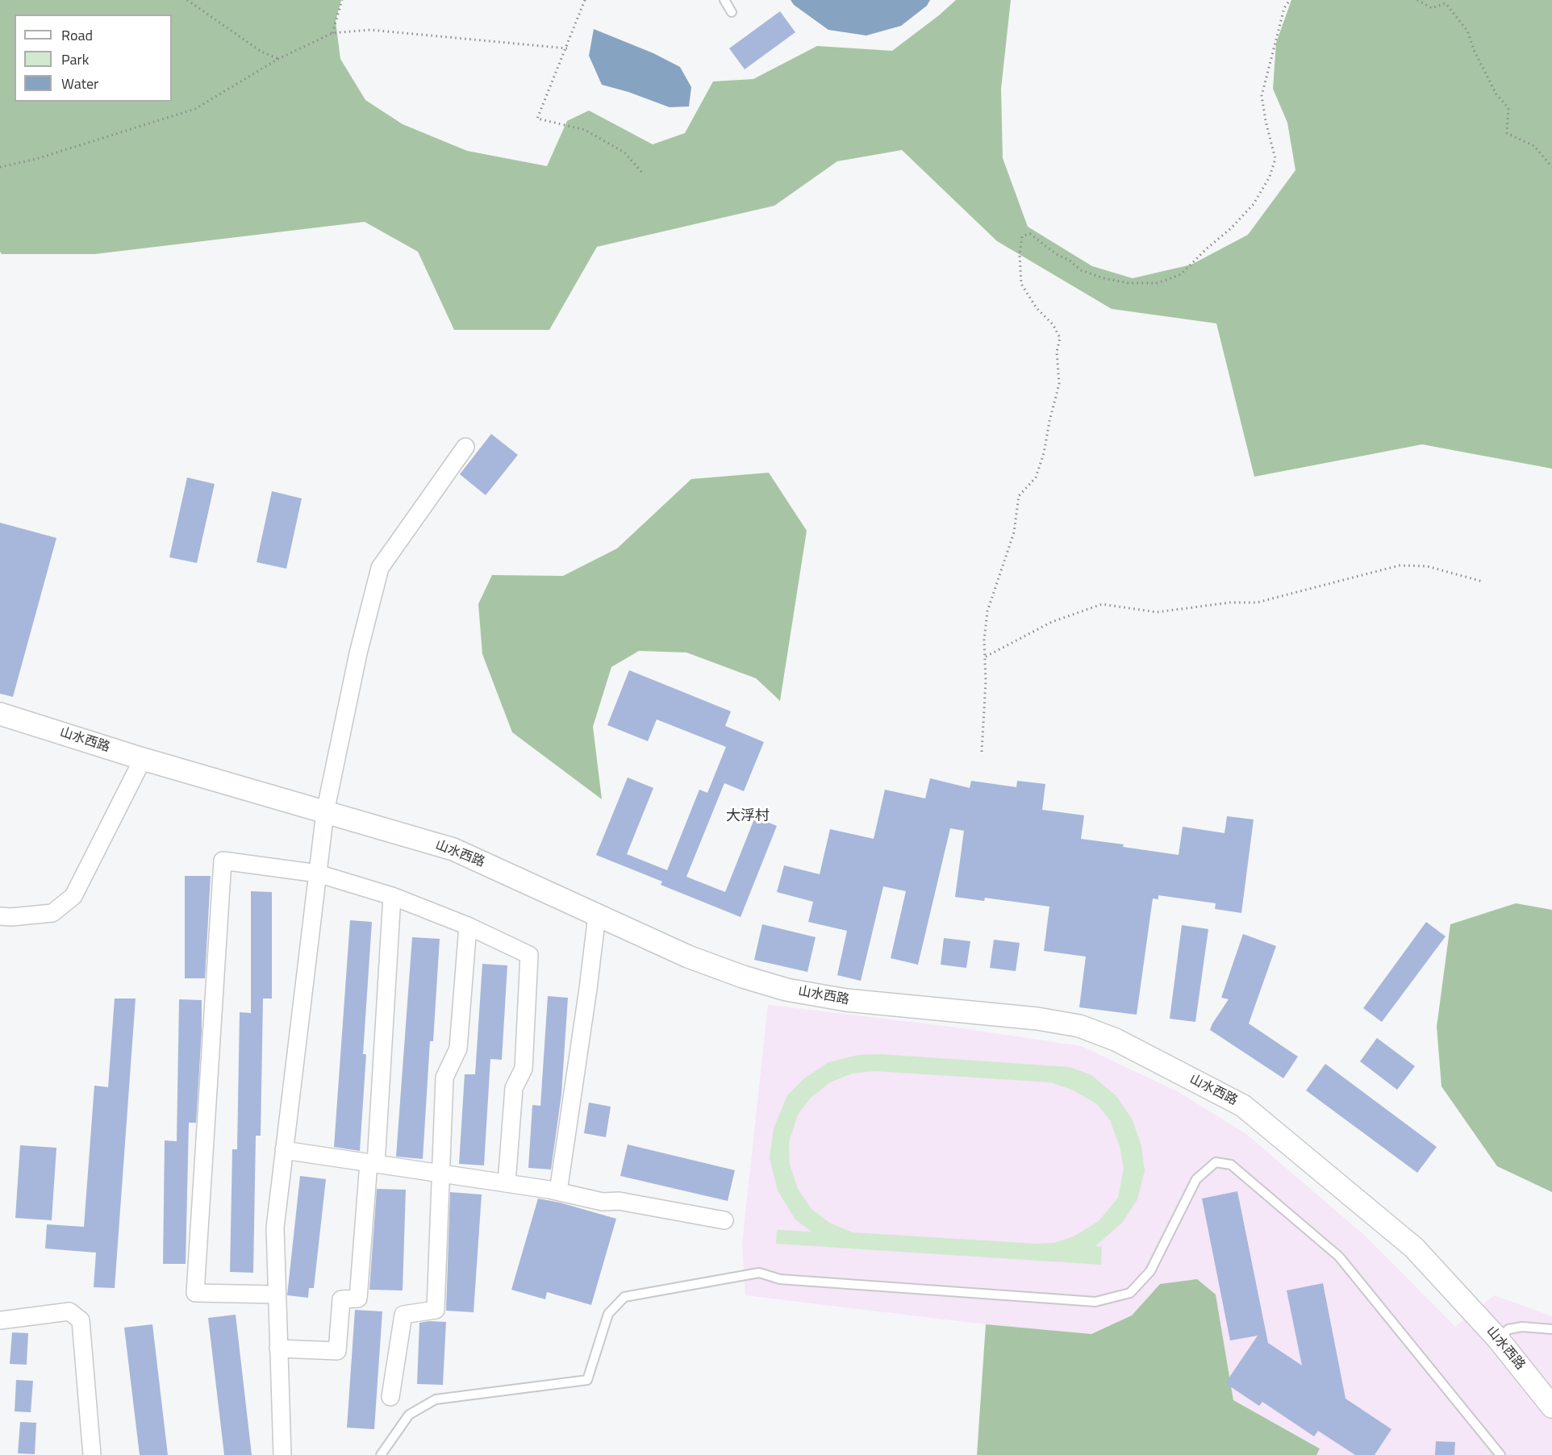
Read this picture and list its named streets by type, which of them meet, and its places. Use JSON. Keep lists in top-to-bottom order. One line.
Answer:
{"streets":{"street":["山水西路"]},"districts":["大浮村"],"legend":["Road","Park","Water"]}
